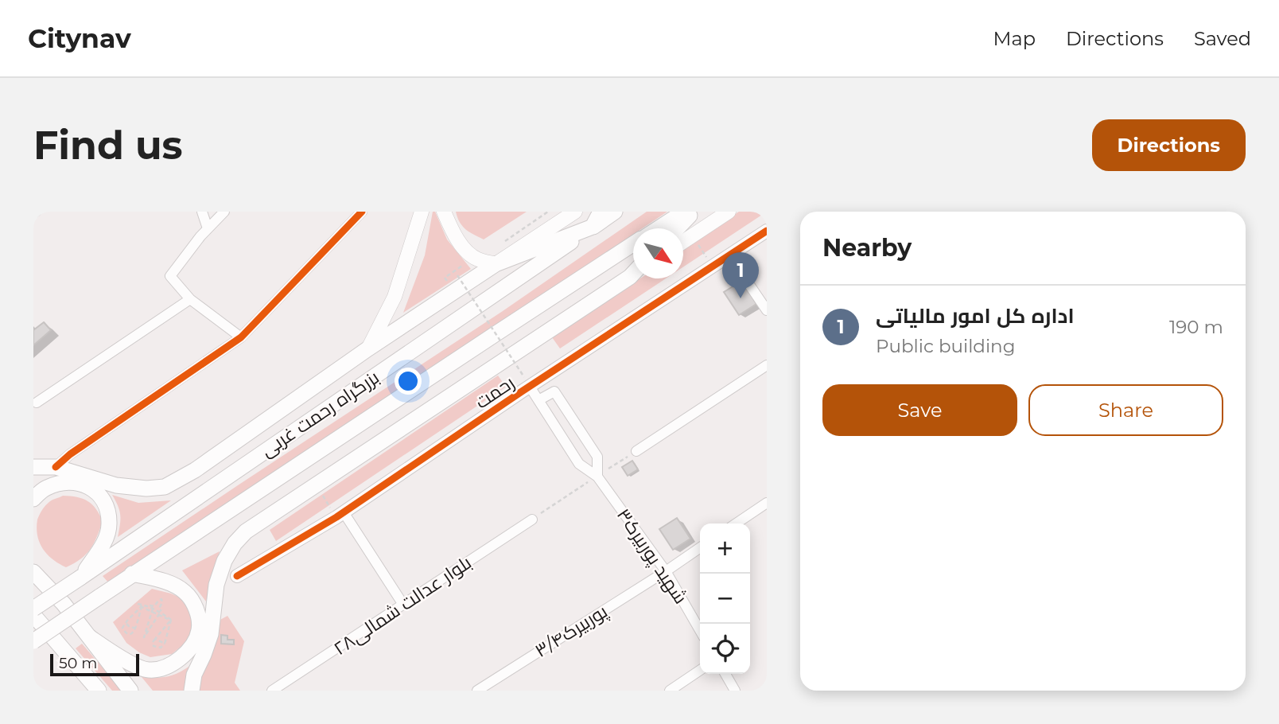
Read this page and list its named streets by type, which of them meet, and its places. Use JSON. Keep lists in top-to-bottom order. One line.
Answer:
{"streets":{"main road":["بزرگراه رحمت غربی"],"street":["رحمت","شهید پوربیرک۳","بلوار عدالت شمالی۲۸","پوربیرک۳/۴"]},"crossings":[["شهید پوربیرک۳","پوربیرک۳/۴"]],"scale_bar":"50 m","north":"bottom right","page":{"header":"Citynav","nav":["Map","Directions","Saved"],"buttons":["Directions",["Save","Share"]],"title":"Find us","heading":"Nearby","pins":"1","list":[{"mark":"1","name":"اداره کل امور مالیاتی","note":"Public building","value":"190 m"}],"map_buttons":["+","−"],"scale":"50 m"}}
